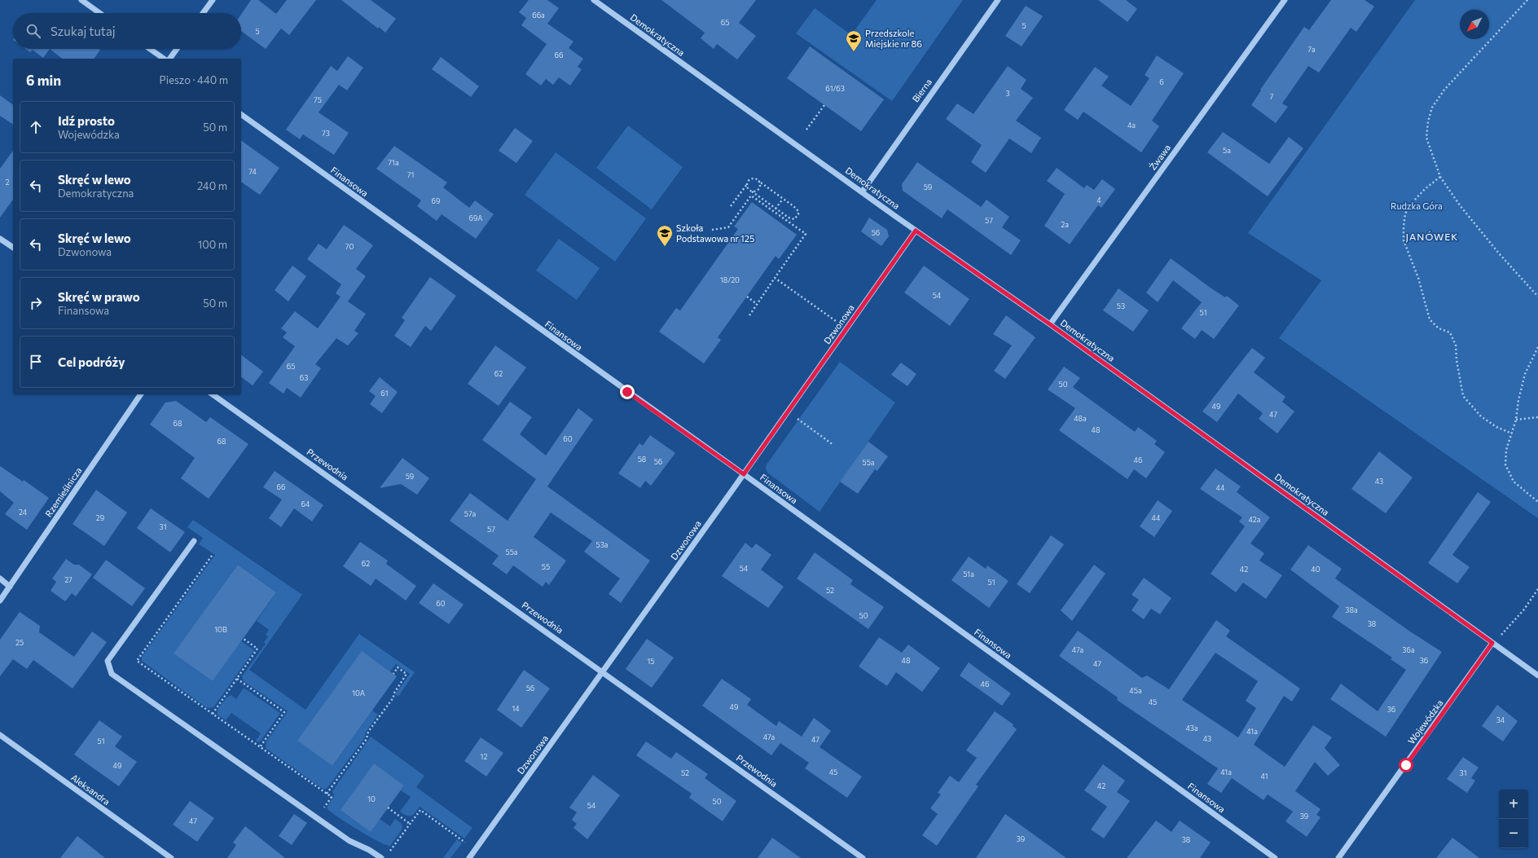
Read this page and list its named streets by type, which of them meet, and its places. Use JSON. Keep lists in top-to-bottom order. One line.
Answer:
{"streets":{"street":["Demokratyczna","Bierna","Żwawa","Finansowa","Dzwonowa","Przewodnia","Rzemieślnicza","Wojewódzka","Aleksandra"]},"crossings":[["Demokratyczna","Bierna"],["Demokratyczna","Żwawa"],["Demokratyczna","Dzwonowa"],["Demokratyczna","Wojewódzka"],["Finansowa","Dzwonowa"],["Dzwonowa","Przewodnia"]],"districts":["JANÓWEK"],"parks":["Rudzka Góra"],"places":{"school or university":["Przedszkole Miejskie nr 86","Szkoła Podstawowa nr 125"]},"house_numbers":["66a","65","5","5","7a","66","6","61/63","3","7","75","4a","73","5a","71a","74","71","2","59","4","69","69A","57","2a","56","70","18/20","54","53","51","65","62","63","50","61","49","47","48a","68","48","60","68","58","46","56","55a","59","43","66","44","64","24","57a","29","44","42a","31","57","53a","55a","62","55","54","42","40","51a","27","51","52","60","38a","50","38","10B","25","47a","36a","48","36","15","47","46","56","45a","10A","45","49","14","36","34","43a","41a","47a","43","47","51","12","49","45","41a","52","31","41","42","10","50","54","39","47","39","38"],"north":"bottom left","page":{"search":"Szukaj tutaj","heading":["6 min","Pieszo · 440 m"],"list":[["Idź prosto","Wojewódzka","50 m"],["Skręć w lewo","Demokratyczna","240 m"],["Skręć w lewo","Dzwonowa","100 m"],["Skręć w prawo","Finansowa","50 m"],"Cel podróży"],"map_buttons":["+","−"]}}
